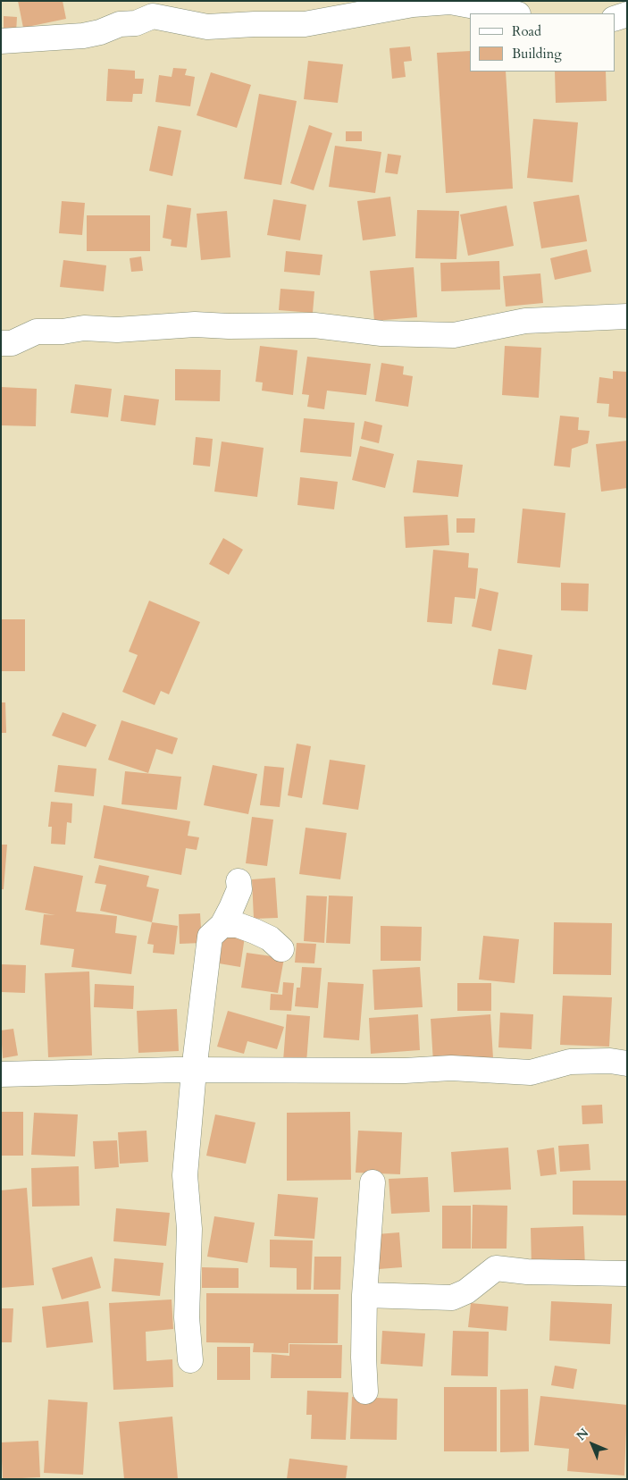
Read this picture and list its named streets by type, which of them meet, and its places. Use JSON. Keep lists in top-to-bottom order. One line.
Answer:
{"legend":["Road","Building"],"north":"top left"}
